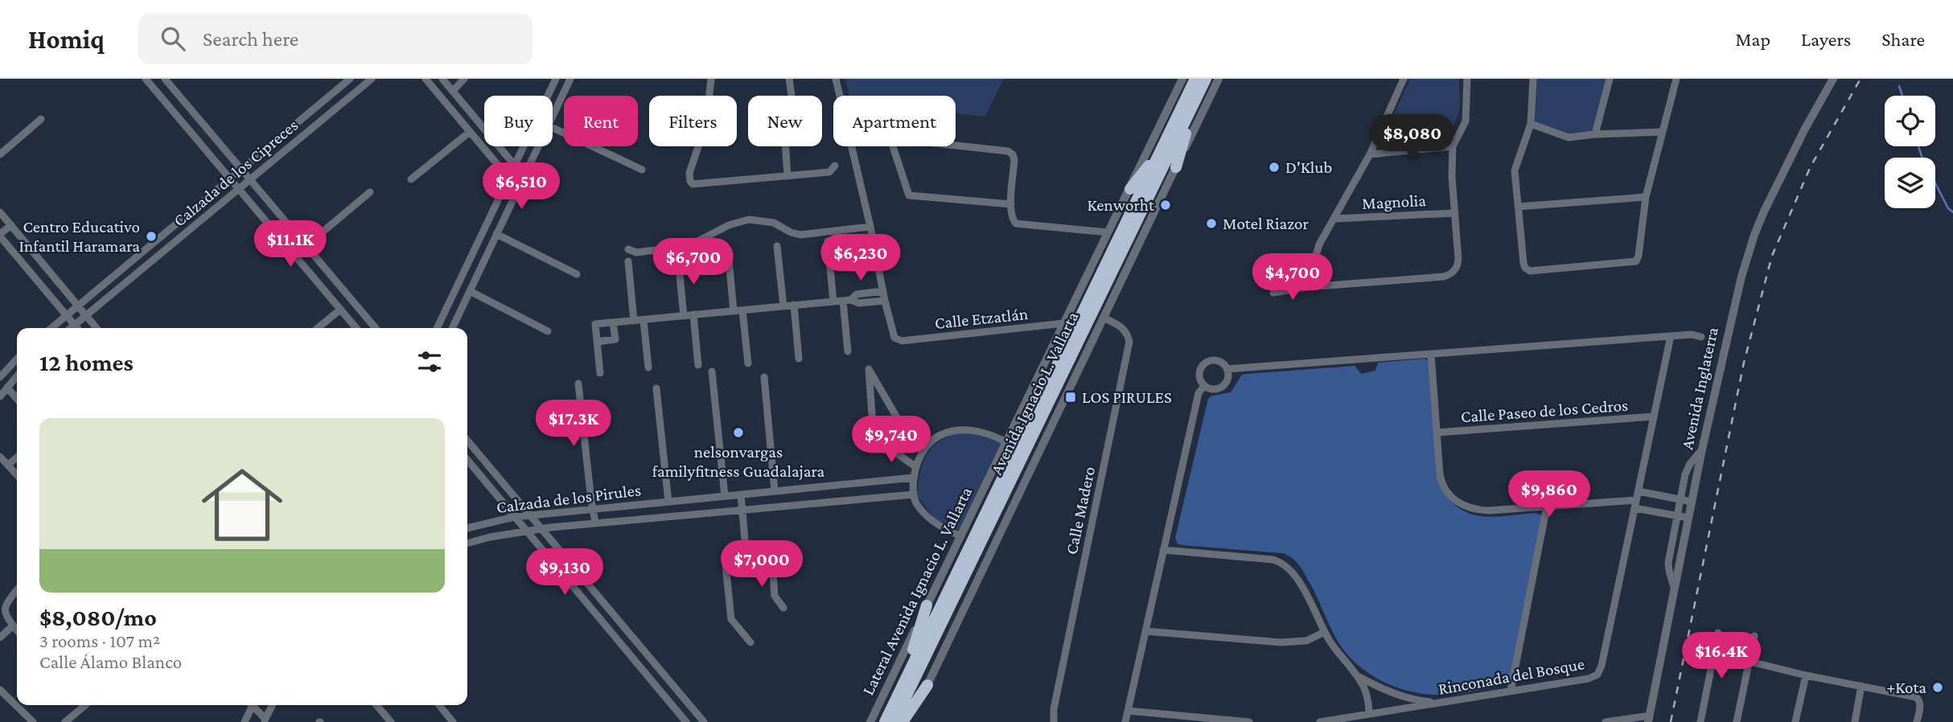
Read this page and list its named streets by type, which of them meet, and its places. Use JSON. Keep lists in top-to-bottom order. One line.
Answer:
{"streets":{"highway":["Avenida Ignacio L. Vallarta"],"street":["Calzada de los Cipreces","Magnolia","Calle Etzatlán","Avenida Inglaterra","Calle Paseo de los Cedros","Calzada de los Pirules","Calle Madero","Lateral Avenida Ignacio L. Vallarta","Rinconada del Bosque"]},"crossings":[["Calle Etzatlán","Lateral Avenida Ignacio L. Vallarta"],["Calle Paseo de los Cedros","Rinconada del Bosque"]],"places":{"other":["D'Klub","Kenworht","Motel Riazor","Centro Educativo Infantil Haramara","nelsonvargas familyfitness Guadalajara","+Kota"],"transit":["LOS PIRULES"]},"page":{"header":"Homiq","search":"Search here","nav":["Map","Layers","Share"],"chip":["Buy","Rent","Filters","New","Apartment"],"price":["$8,080","$6,510","$11.1K","$6,230","$6,700","$4,700","$17.3K","$9,740","$9,860","$7,000","$9,130","$16.4K"],"heading":"12 homes","list":[{"name":"$8,080/mo","note":"3 rooms · 107 m² · Calle Álamo Blanco"}]}}
